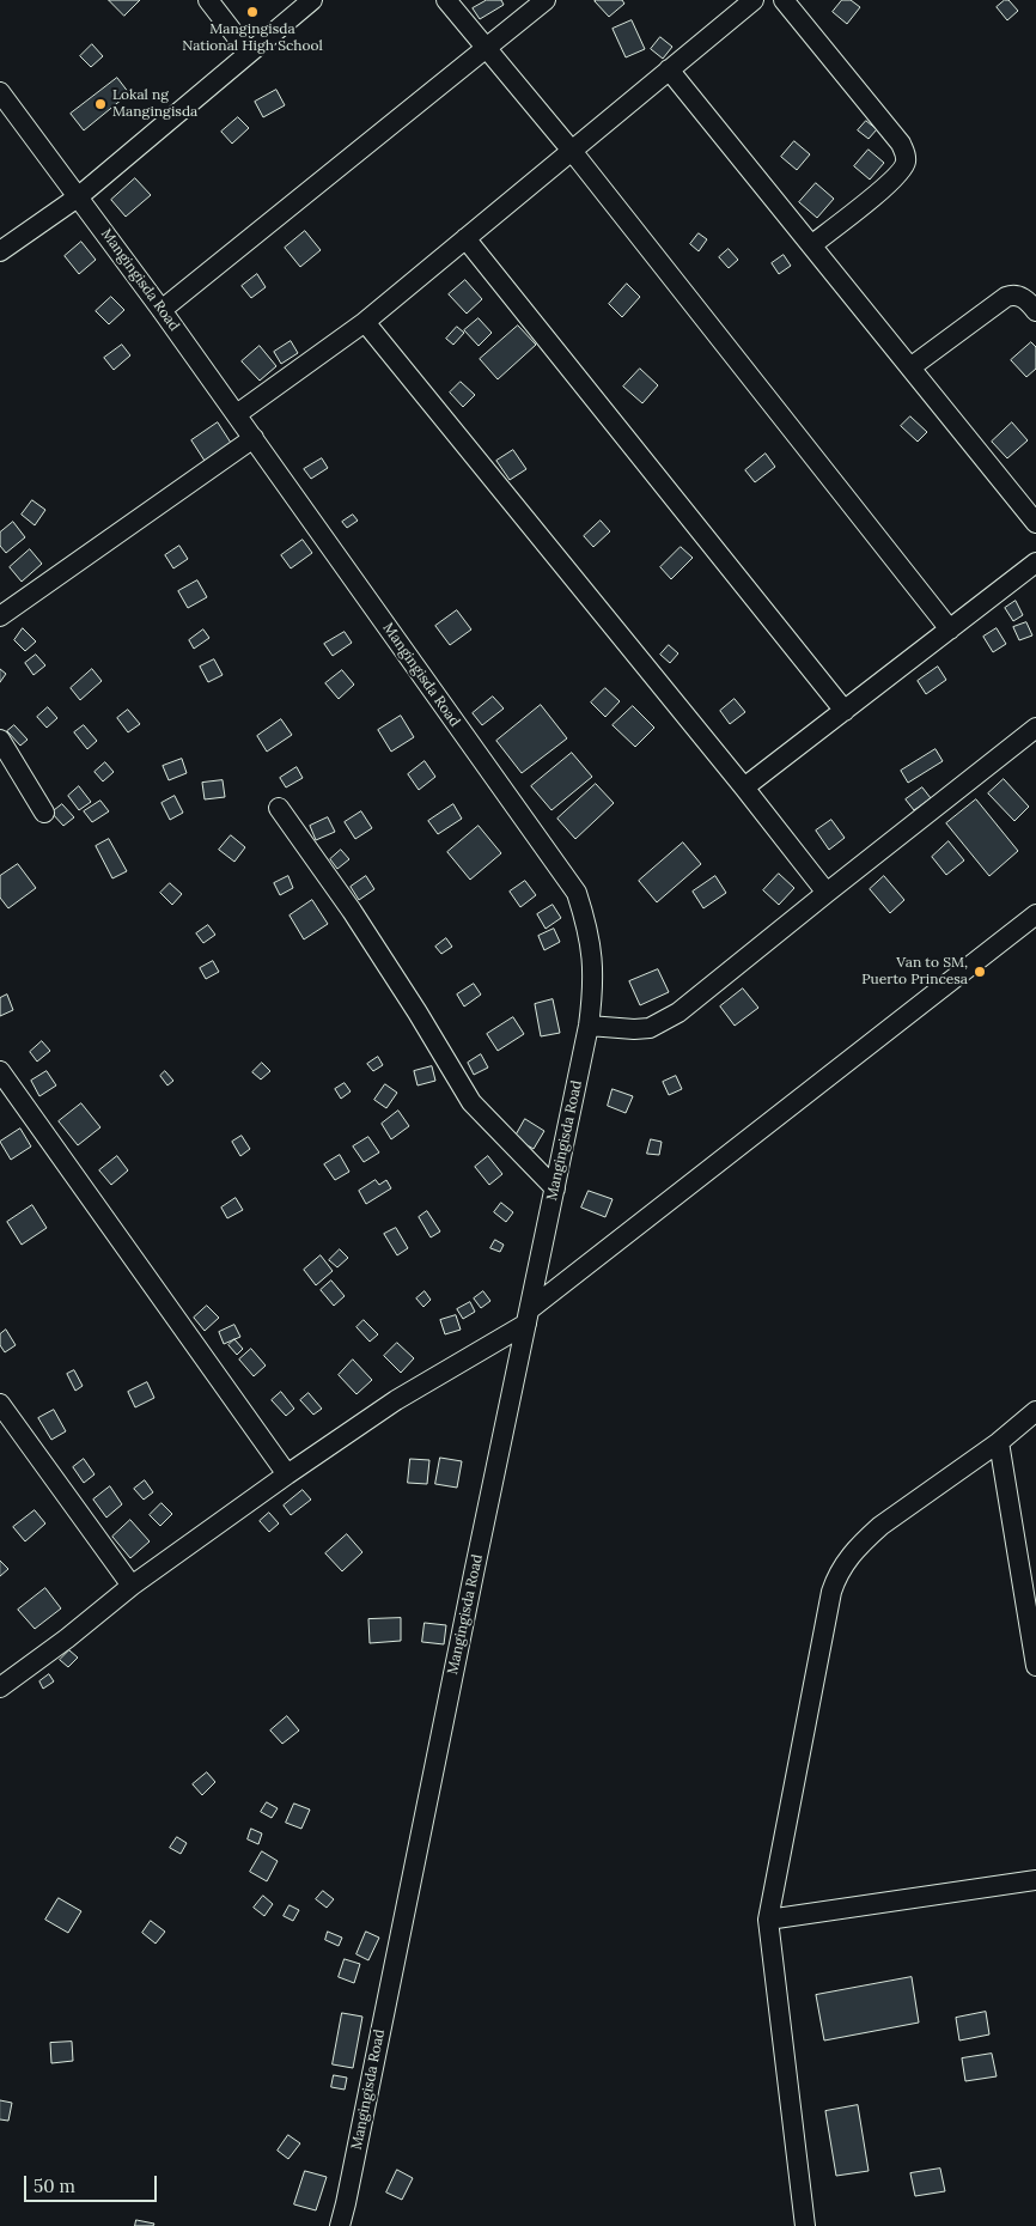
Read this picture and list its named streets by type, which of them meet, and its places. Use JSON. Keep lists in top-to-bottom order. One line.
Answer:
{"streets":{"street":["Mangingisda Road"]},"places":["Mangingisda National High School","Lokal ng Mangingisda","Van to SM, Puerto Princesa"],"scale_bar":"50 m"}
